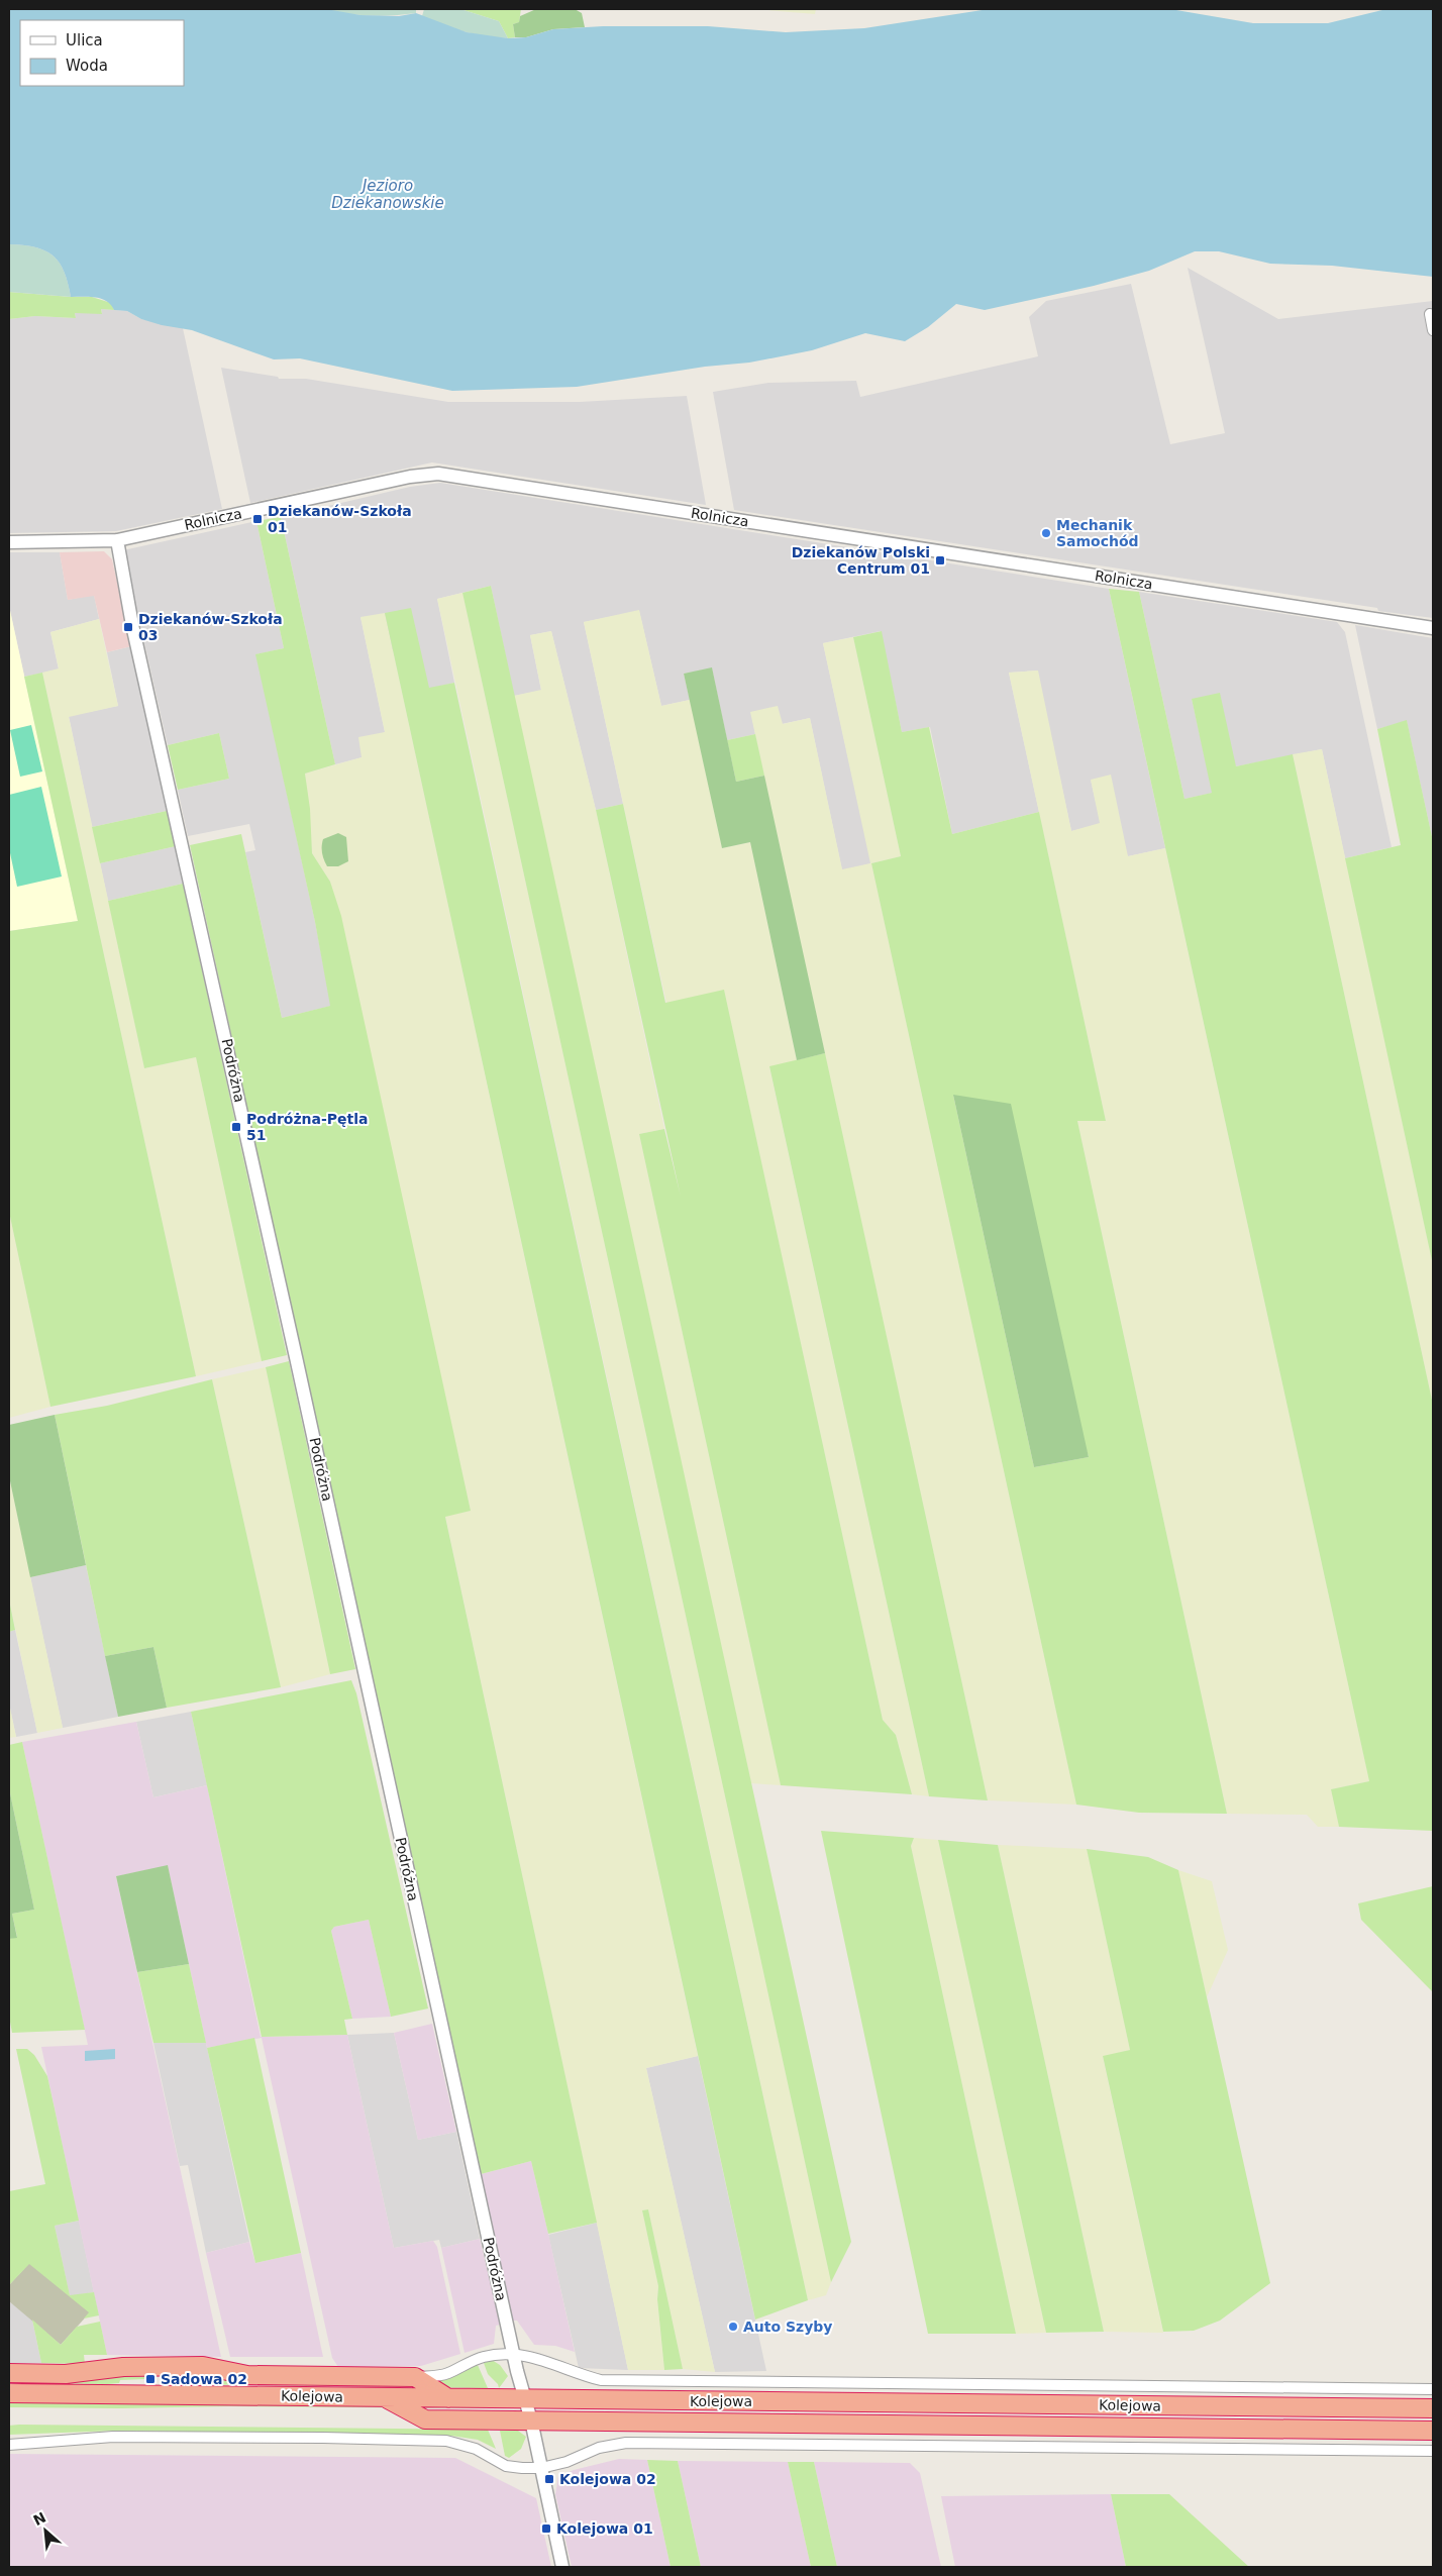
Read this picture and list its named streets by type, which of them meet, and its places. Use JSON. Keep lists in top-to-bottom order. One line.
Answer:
{"streets":{"highway":["Kolejowa"],"street":["Rolnicza","Podróżna"]},"crossings":[["Rolnicza","Podróżna"],["Podróżna","Kolejowa"]],"water":["Jezioro Dziekanowskie"],"places":{"transit":["Dziekanów-Szkoła 01","Dziekanów Polski Centrum 01","Dziekanów-Szkoła 03","Podróżna-Pętla 51","Sadowa 02","Kolejowa 02","Kolejowa 01"],"other":["Mechanik Samochód","Auto Szyby"]},"legend":["Ulica","Woda"],"north":"top left"}
